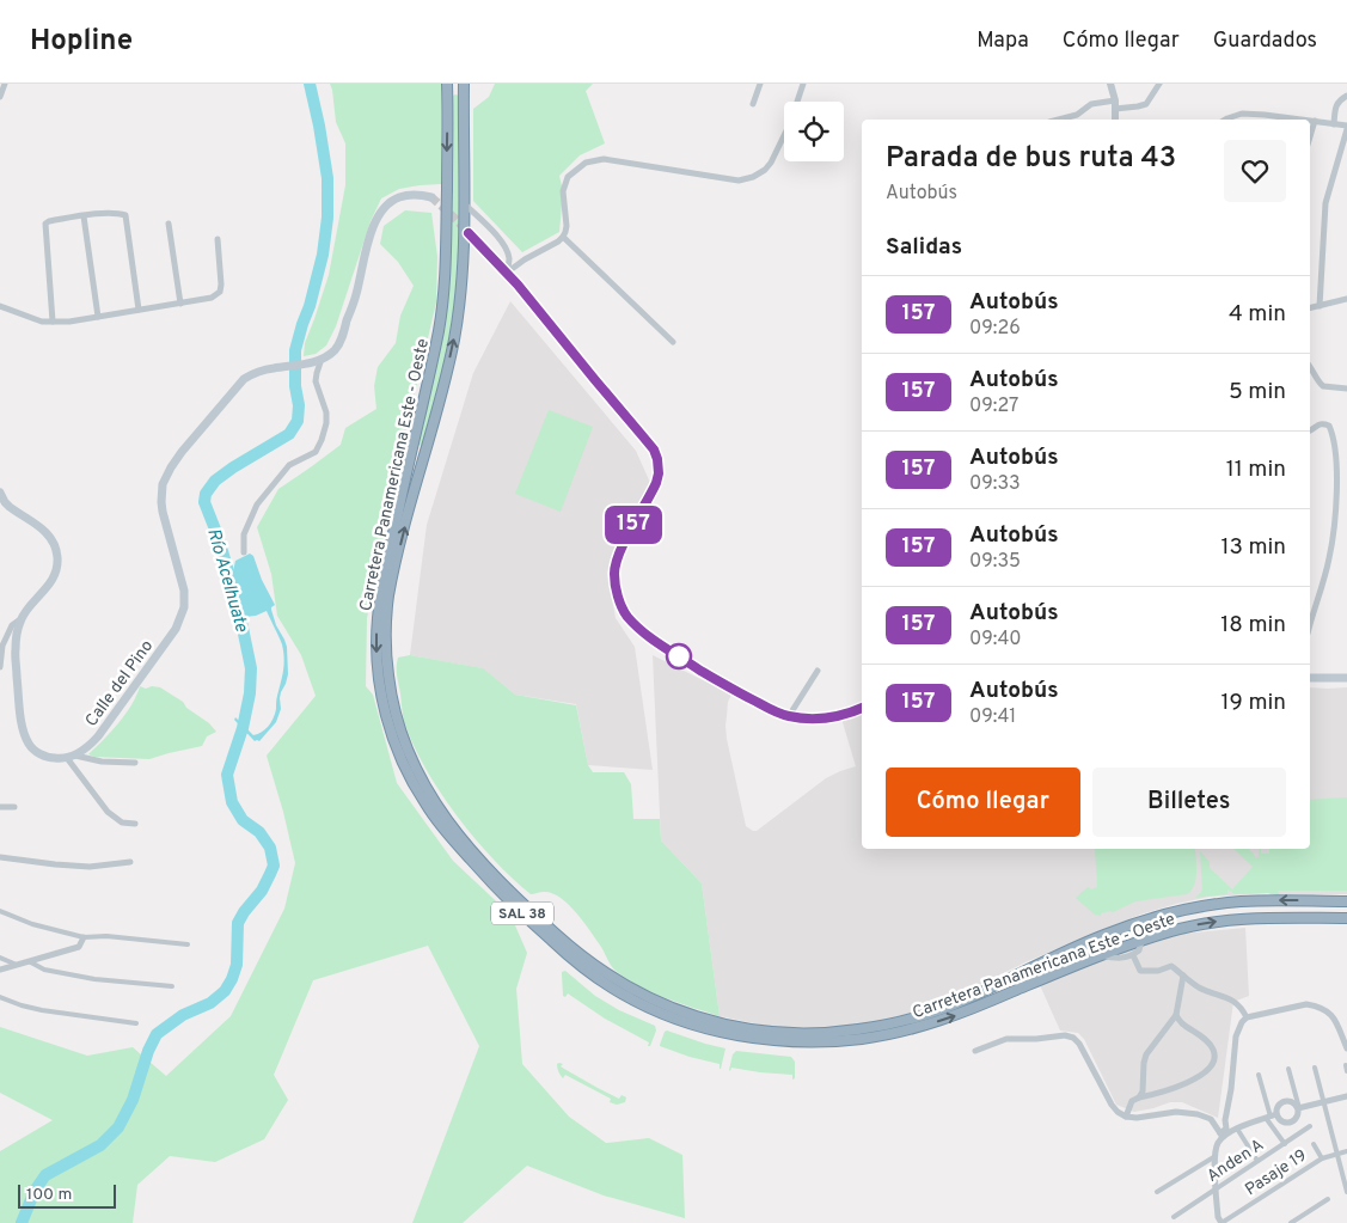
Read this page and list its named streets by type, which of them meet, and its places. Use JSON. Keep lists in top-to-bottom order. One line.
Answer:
{"streets":{"highway":["Carretera Panamericana Este - Oeste","SAL 38"],"main road":["Calle del Pino"],"street":["Anden A","Pasaje 19"]},"water":["Río Acelhuate"],"lines":["bus line 157"],"scale_bar":"100 m","page":{"header":"Hopline","nav":["Mapa","Cómo llegar","Guardados"],"on_map":"157","heading":[["Parada de bus ruta 43","Autobús"],"Salidas"],"list":[{"mark":"157","name":"Autobús","note":"09:26","value":"4 min"},{"mark":"157","name":"Autobús","note":"09:27","value":"5 min"},{"mark":"157","name":"Autobús","note":"09:33","value":"11 min"},{"mark":"157","name":"Autobús","note":"09:35","value":"13 min"},{"mark":"157","name":"Autobús","note":"09:40","value":"18 min"},{"mark":"157","name":"Autobús","note":"09:41","value":"19 min"}],"buttons":["Cómo llegar","Billetes"],"scale":"100 m"}}
